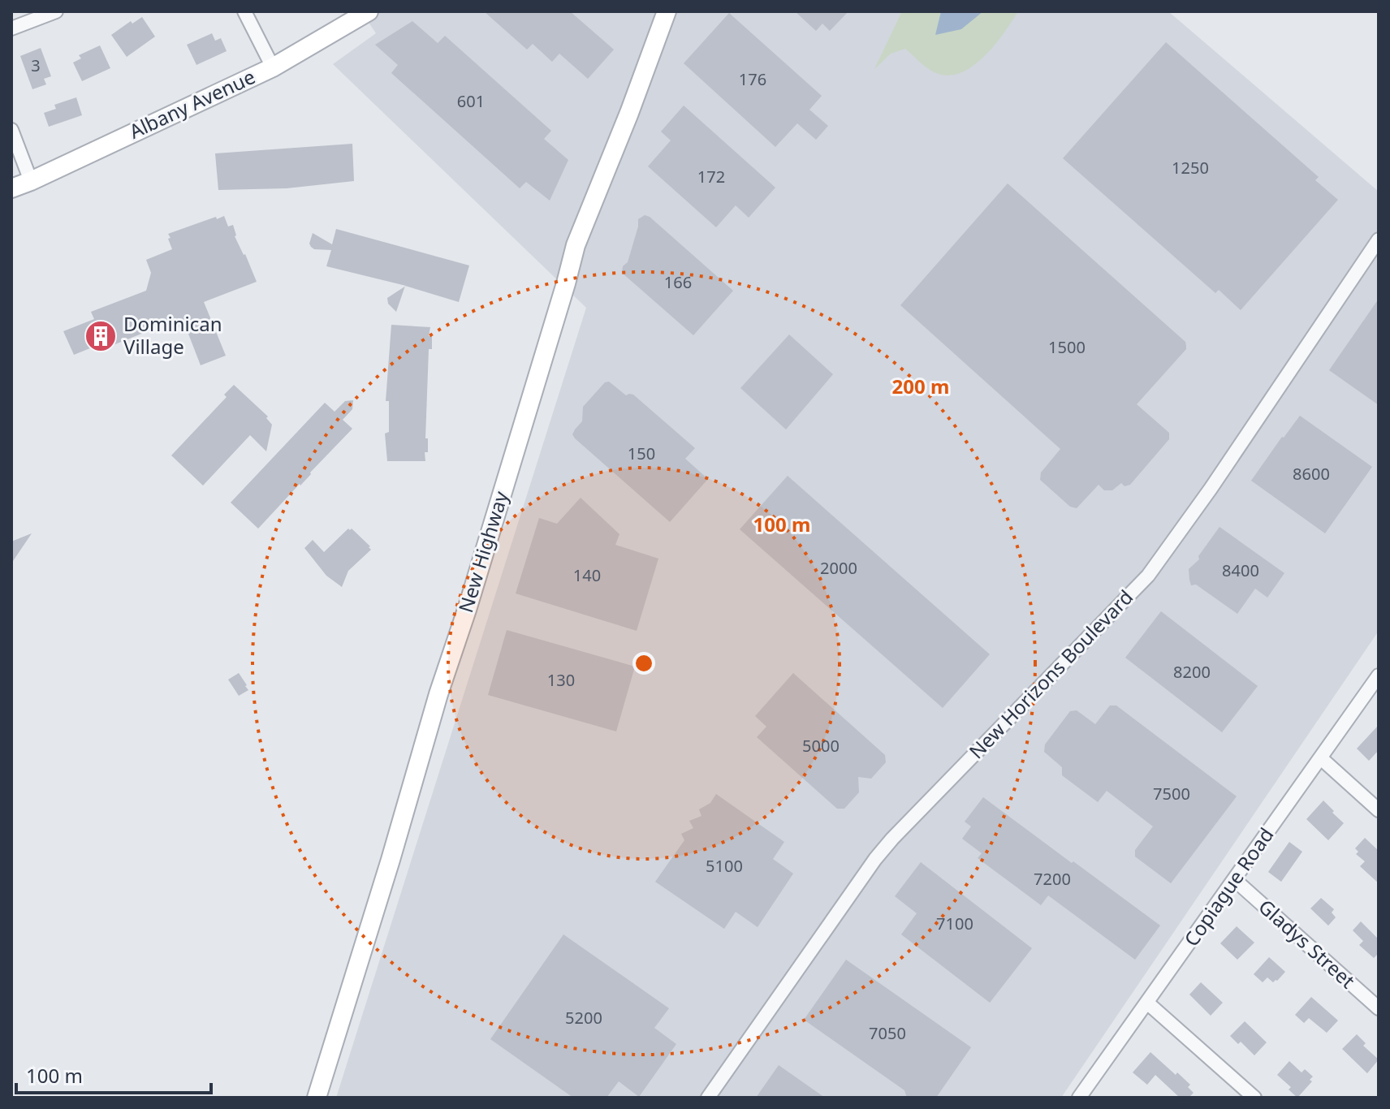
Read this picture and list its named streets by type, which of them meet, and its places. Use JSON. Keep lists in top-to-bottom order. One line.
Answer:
{"streets":{"main road":["Albany Avenue","New Highway"],"street":["New Horizons Boulevard","Copiague Road","Gladys Street"]},"crossings":[["Copiague Road","Gladys Street"]],"places":{"building":["Dominican Village"]},"house_numbers":["3","176","601","1250","172","166","1500","150","8600","2000","8400","140","8200","130","5000","7500","5100","7200","7100","5200","7050"],"scale_bar":"100 m","rings":["200 m","100 m"]}
